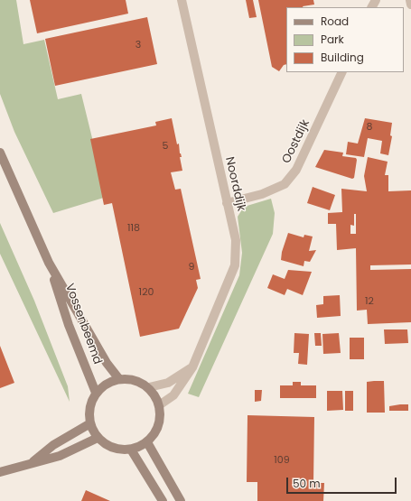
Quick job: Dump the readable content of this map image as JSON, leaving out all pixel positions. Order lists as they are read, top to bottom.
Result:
{
  "streets": {
    "main road": ["Vossenbeemd"],
    "street": ["Oostdijk", "Noorddijk"]
  },
  "crossings": [
    ["Oostdijk", "Noorddijk"],
    ["Noorddijk", "Vossenbeemd"]
  ],
  "house_numbers": [
    "3",
    "8",
    "5",
    "118",
    "9",
    "120",
    "12",
    "109"
  ],
  "legend": ["Road", "Park", "Building"],
  "scale_bar": "50 m"
}
